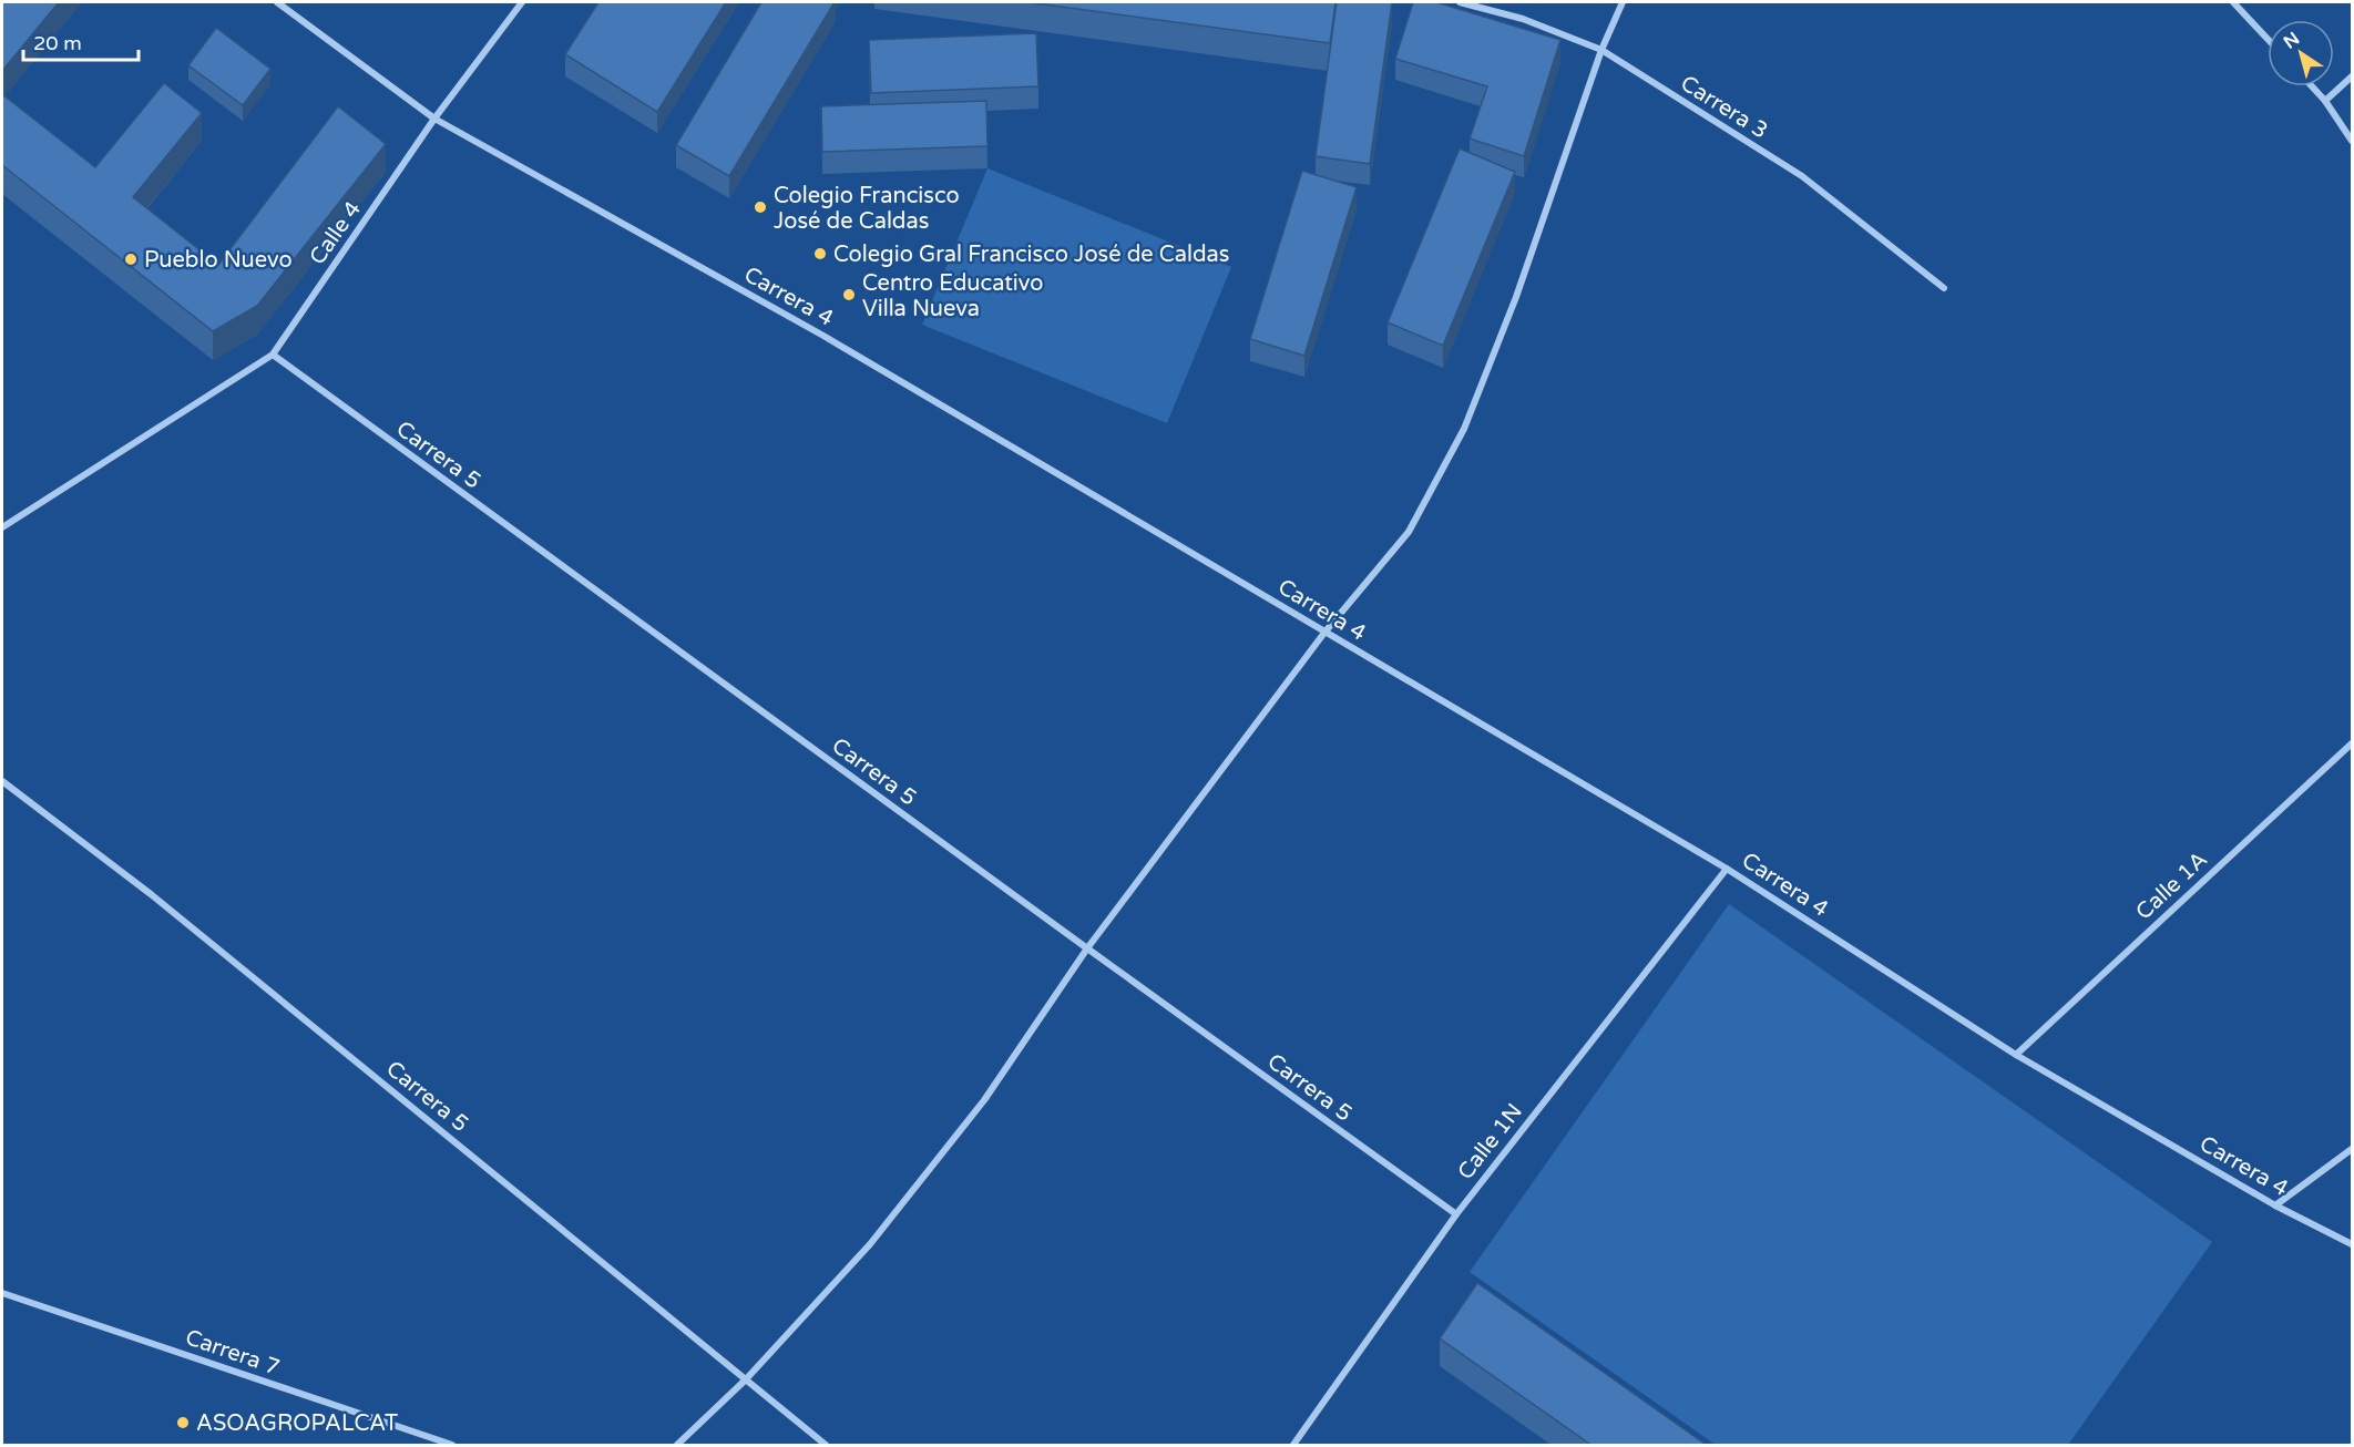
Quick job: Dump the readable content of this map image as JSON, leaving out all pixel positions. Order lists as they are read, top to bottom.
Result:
{
  "streets": {
    "street": [
      "Carrera 3",
      "Calle 4",
      "Carrera 4",
      "Carrera 5",
      "Calle 1A",
      "Calle 1N",
      "Carrera 7"
    ]
  },
  "crossings": [
    ["Calle 4", "Carrera 4"],
    ["Calle 4", "Carrera 5"],
    ["Carrera 4", "Calle 1A"],
    ["Carrera 4", "Calle 1N"],
    ["Carrera 5", "Calle 1N"]
  ],
  "places": [
    "Colegio Francisco José de Caldas",
    "Colegio Gral Francisco José de Caldas",
    "Pueblo Nuevo",
    "Centro Educativo Villa Nueva",
    "ASOAGROPALCAT"
  ],
  "scale_bar": "20 m",
  "north": "top left"
}
